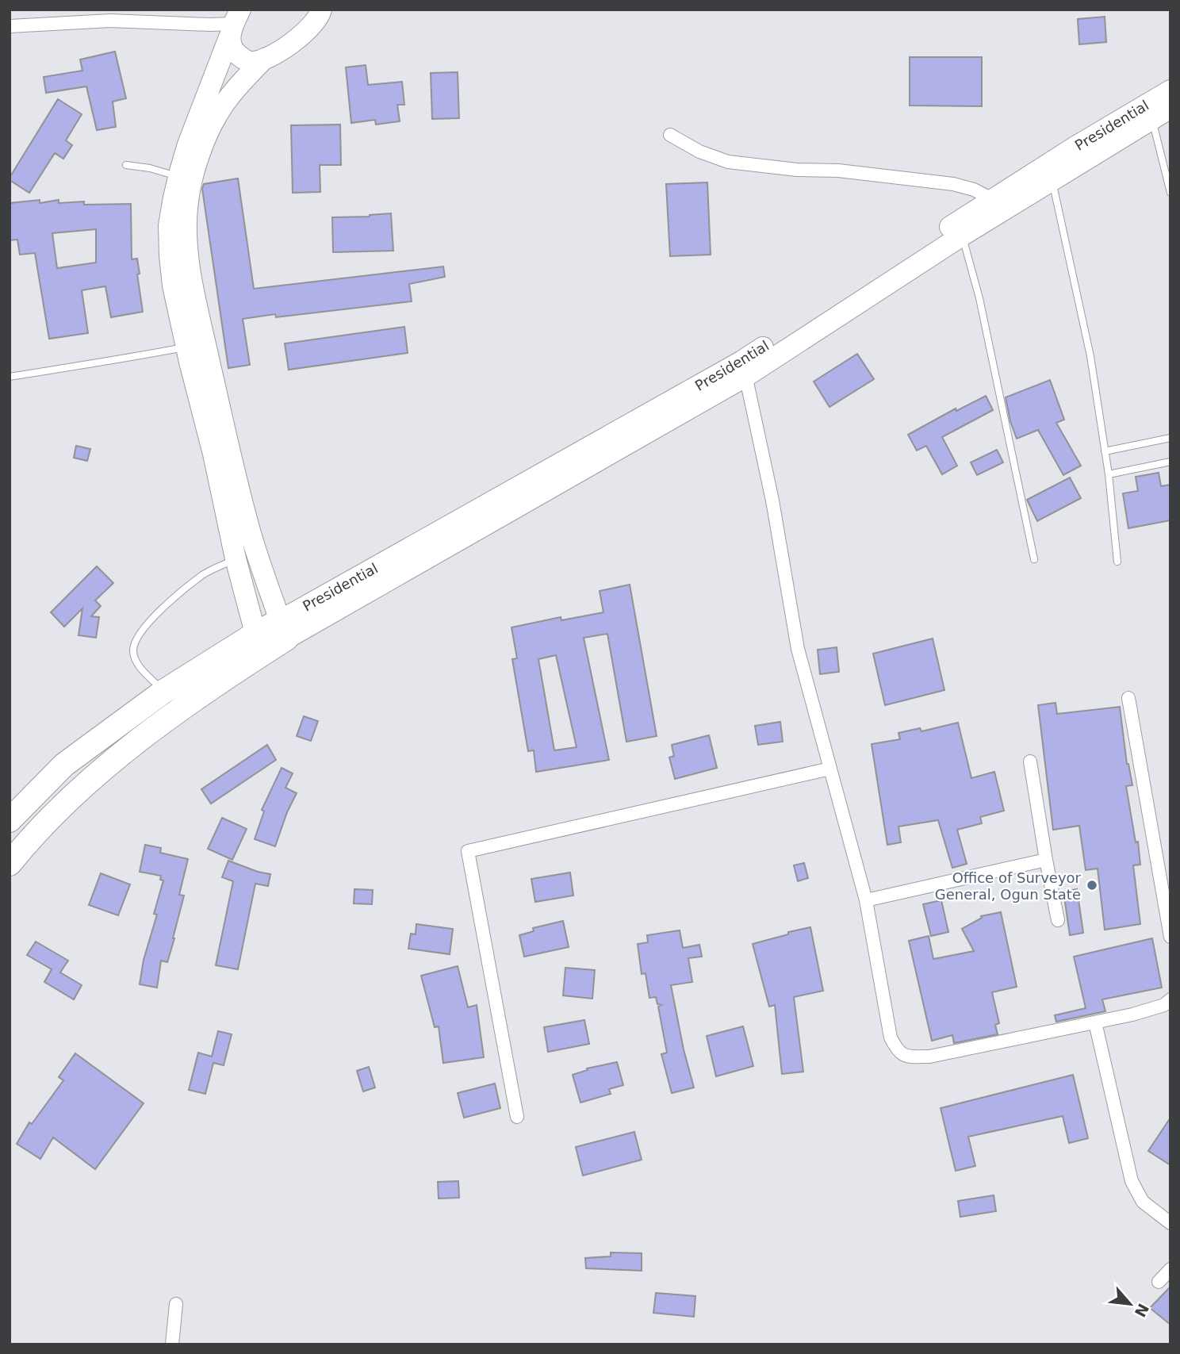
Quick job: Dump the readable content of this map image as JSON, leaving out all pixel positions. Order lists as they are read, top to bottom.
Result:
{
  "streets": {
    "main road": ["Presidential"]
  },
  "places": ["Office of Surveyor General, Ogun State"],
  "north": "bottom right"
}
